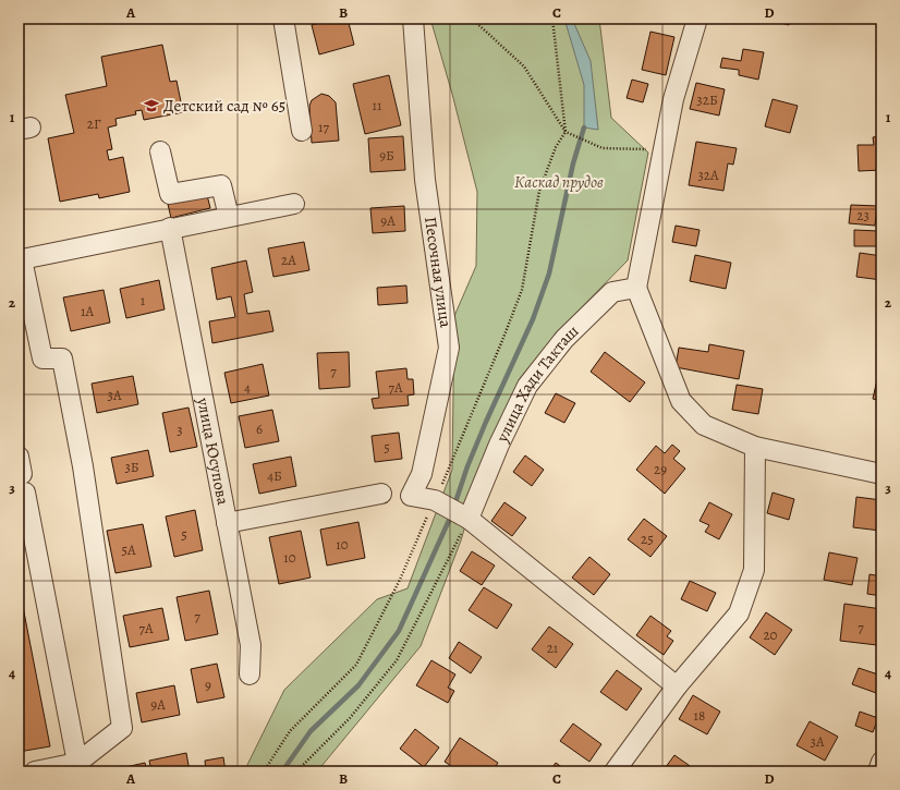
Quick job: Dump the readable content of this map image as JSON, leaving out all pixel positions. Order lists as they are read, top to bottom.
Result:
{
  "streets": {
    "street": ["Песочная улица", "улица Хади Такташ", "улица Юсупова"]
  },
  "parks": ["Каскад прудов"],
  "places": {
    "school or university": ["Детский сад № 65"]
  },
  "house_numbers": [
    "32Б",
    "11",
    "2Г",
    "17",
    "9Б",
    "32А",
    "23",
    "9А",
    "2А",
    "1",
    "1А",
    "7",
    "4",
    "7А",
    "3А",
    "6",
    "3",
    "5",
    "3Б",
    "29",
    "4Б",
    "5",
    "25",
    "10",
    "5А",
    "10",
    "7",
    "7",
    "7А",
    "20",
    "21",
    "9",
    "9А",
    "18",
    "3А"
  ],
  "grid": {
    "columns": [
      "A",
      "B",
      "C",
      "D"
    ],
    "rows": [
      "1",
      "2",
      "3",
      "4"
    ]
  }
}
